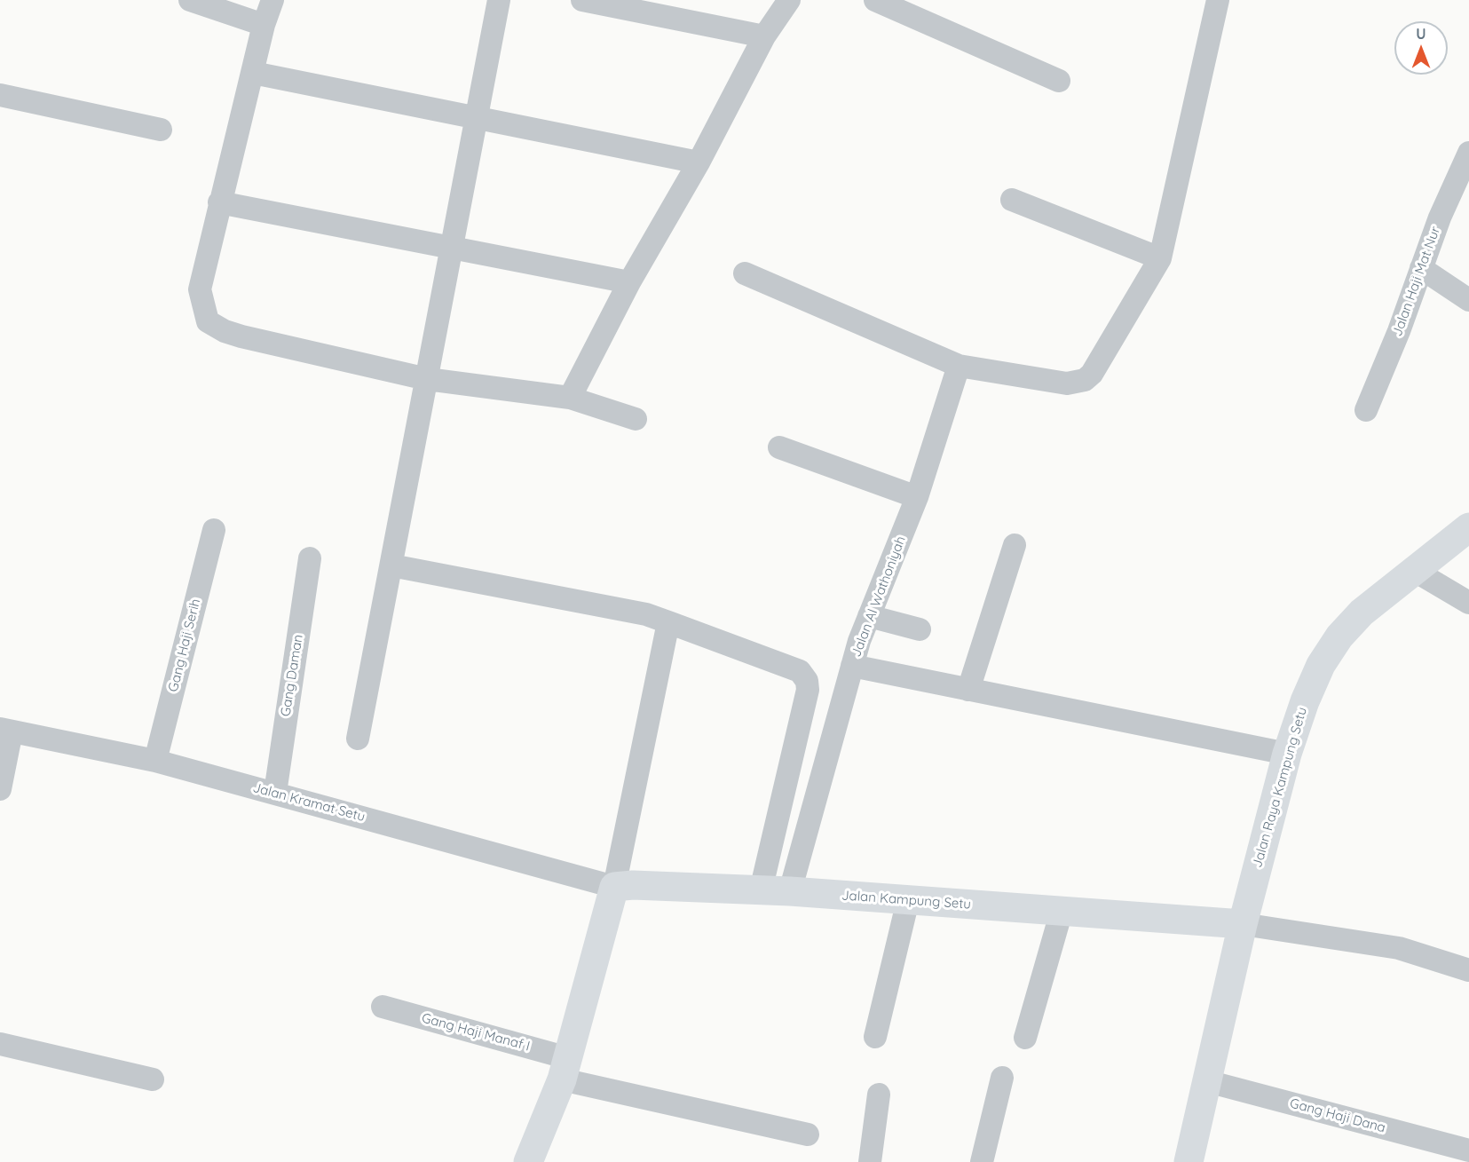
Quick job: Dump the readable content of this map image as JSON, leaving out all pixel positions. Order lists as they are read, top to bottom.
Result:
{
  "streets": {
    "street": [
      "Jalan Haji Mat Nur",
      "Jalan Al Wathoniyah",
      "Gang Haji Serih",
      "Gang Daman",
      "Jalan Raya Kampung Setu",
      "Jalan Kramat Setu",
      "Jalan Kampung Setu",
      "Gang Haji Manaf I",
      "Gang Haji Dana"
    ]
  },
  "crossings": [
    ["Jalan Al Wathoniyah", "Jalan Kampung Setu"],
    ["Gang Haji Serih", "Jalan Kramat Setu"],
    ["Gang Daman", "Jalan Kramat Setu"],
    ["Jalan Raya Kampung Setu", "Jalan Kampung Setu"],
    ["Jalan Kramat Setu", "Jalan Kampung Setu"]
  ],
  "north": "top"
}
